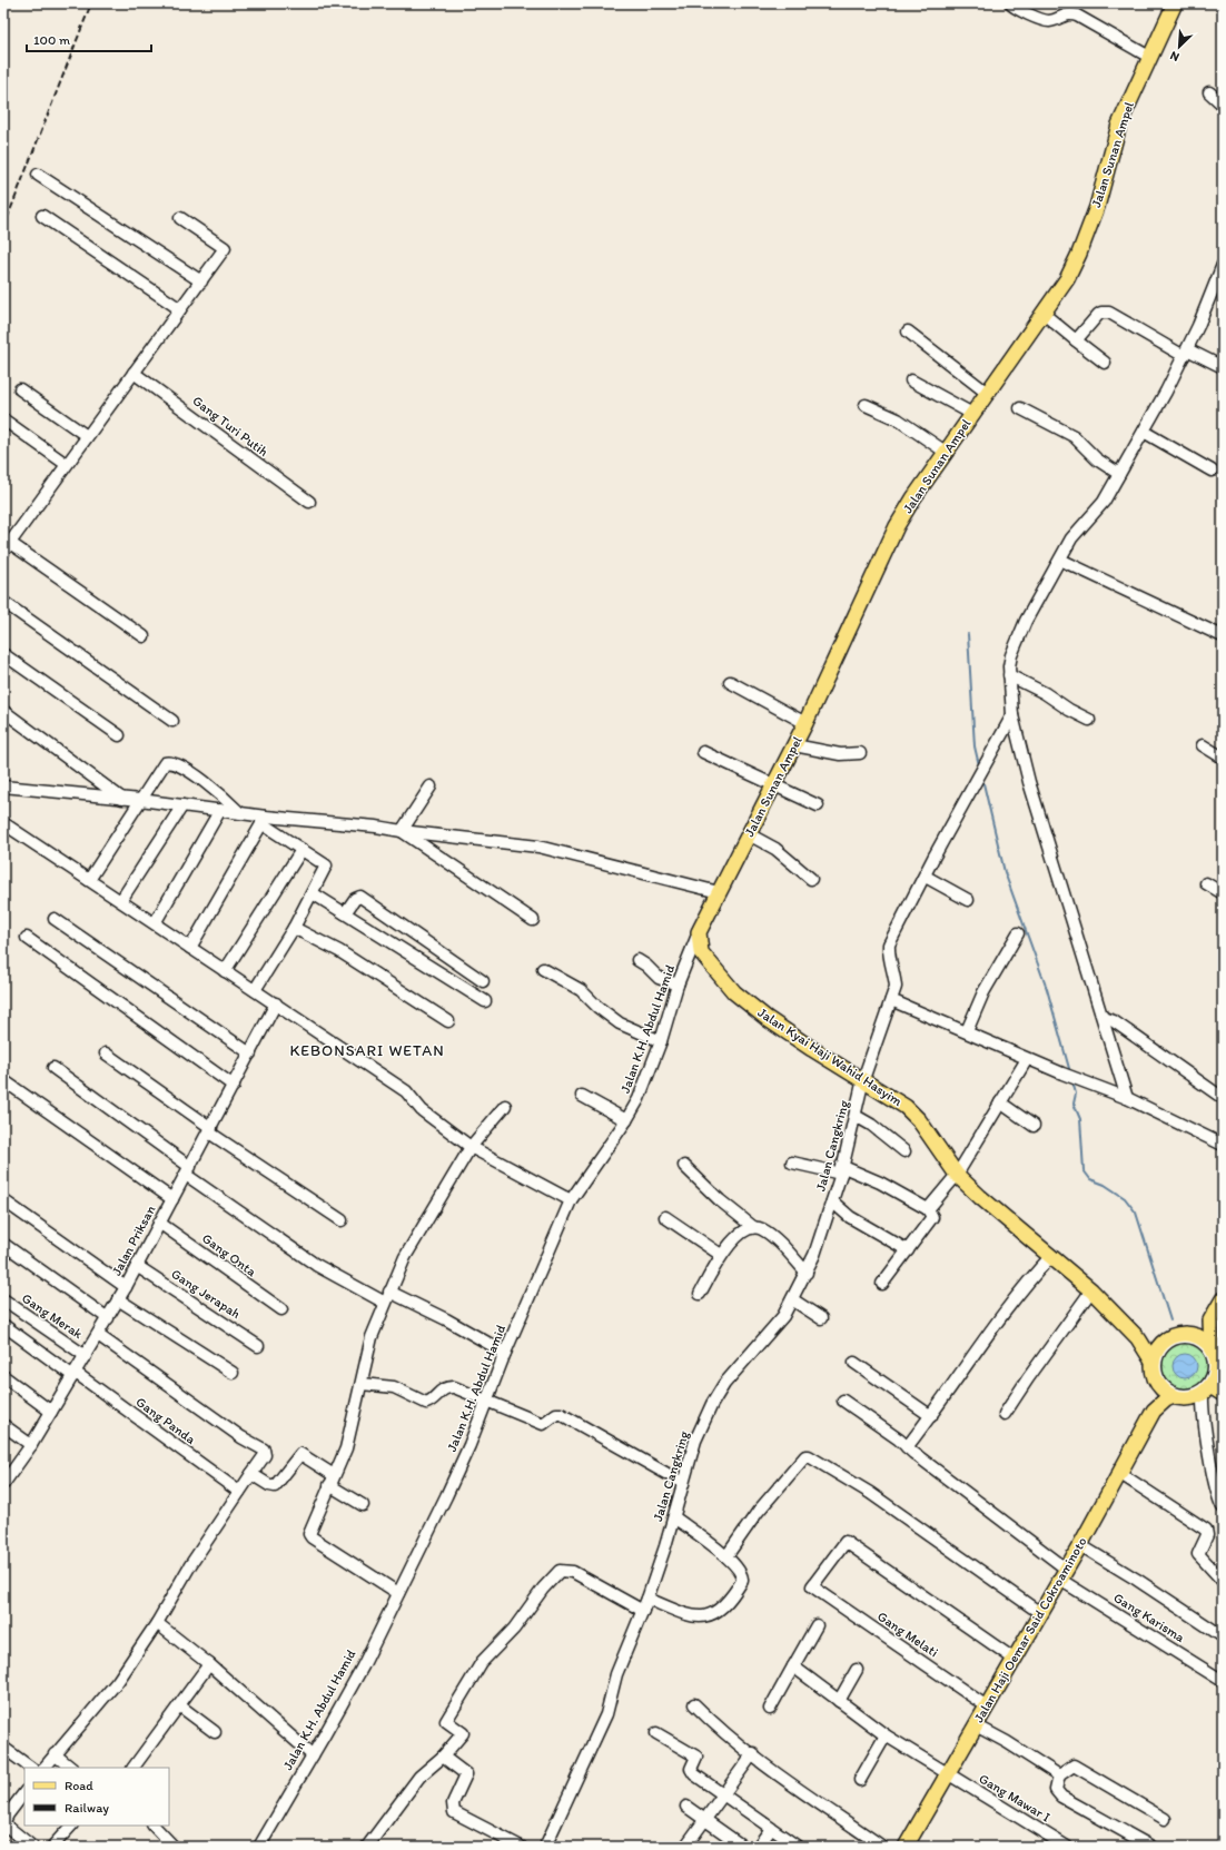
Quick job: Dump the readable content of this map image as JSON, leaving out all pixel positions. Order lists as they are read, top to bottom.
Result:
{
  "streets": {
    "main road": ["Jalan Sunan Ampel", "Jalan Kyai Haji Wahid Hasyim", "Jalan Haji Oemar Said Cokroaminoto"],
    "street": [
      "Gang Turi Putih",
      "Jalan K.H. Abdul Hamid",
      "Jalan Cangkring",
      "Jalan Priksan",
      "Gang Onta",
      "Gang Jerapah",
      "Gang Merak",
      "Gang Panda",
      "Gang Karisma",
      "Gang Melati",
      "Gang Mawar I"
    ]
  },
  "crossings": [
    ["Jalan Sunan Ampel", "Jalan K.H. Abdul Hamid"],
    ["Jalan Sunan Ampel", "Jalan Kyai Haji Wahid Hasyim"],
    ["Jalan K.H. Abdul Hamid", "Jalan Kyai Haji Wahid Hasyim"],
    ["Jalan Kyai Haji Wahid Hasyim", "Jalan Cangkring"],
    ["Jalan Kyai Haji Wahid Hasyim", "Jalan Haji Oemar Said Cokroaminoto"],
    ["Jalan Priksan", "Gang Onta"],
    ["Jalan Priksan", "Gang Jerapah"],
    ["Jalan Priksan", "Gang Merak"],
    ["Jalan Priksan", "Gang Panda"],
    ["Gang Karisma", "Jalan Haji Oemar Said Cokroaminoto"],
    ["Jalan Haji Oemar Said Cokroaminoto", "Gang Melati"],
    ["Jalan Haji Oemar Said Cokroaminoto", "Gang Mawar I"]
  ],
  "districts": ["KEBONSARI WETAN"],
  "legend": ["Road", "Railway"],
  "scale_bar": "100 m",
  "north": "bottom left"
}
